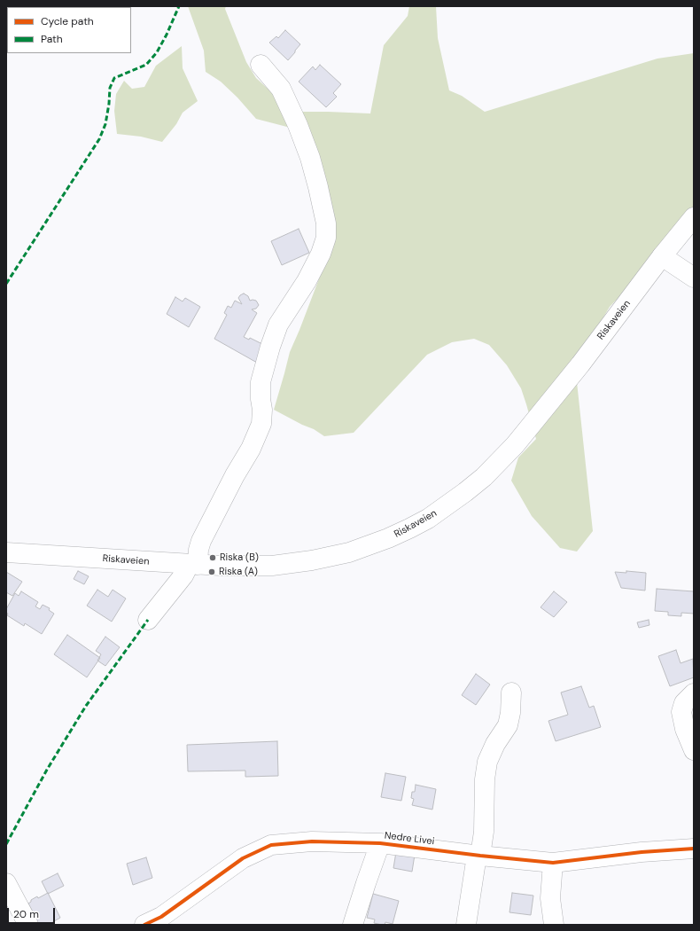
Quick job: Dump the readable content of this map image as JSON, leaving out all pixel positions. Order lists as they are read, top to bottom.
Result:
{
  "streets": {
    "main road": ["Riskaveien", "Nedre Livei"]
  },
  "places": ["Riska (B)", "Riska (A)"],
  "legend": ["Cycle path", "Path"],
  "scale_bar": "20 m"
}
